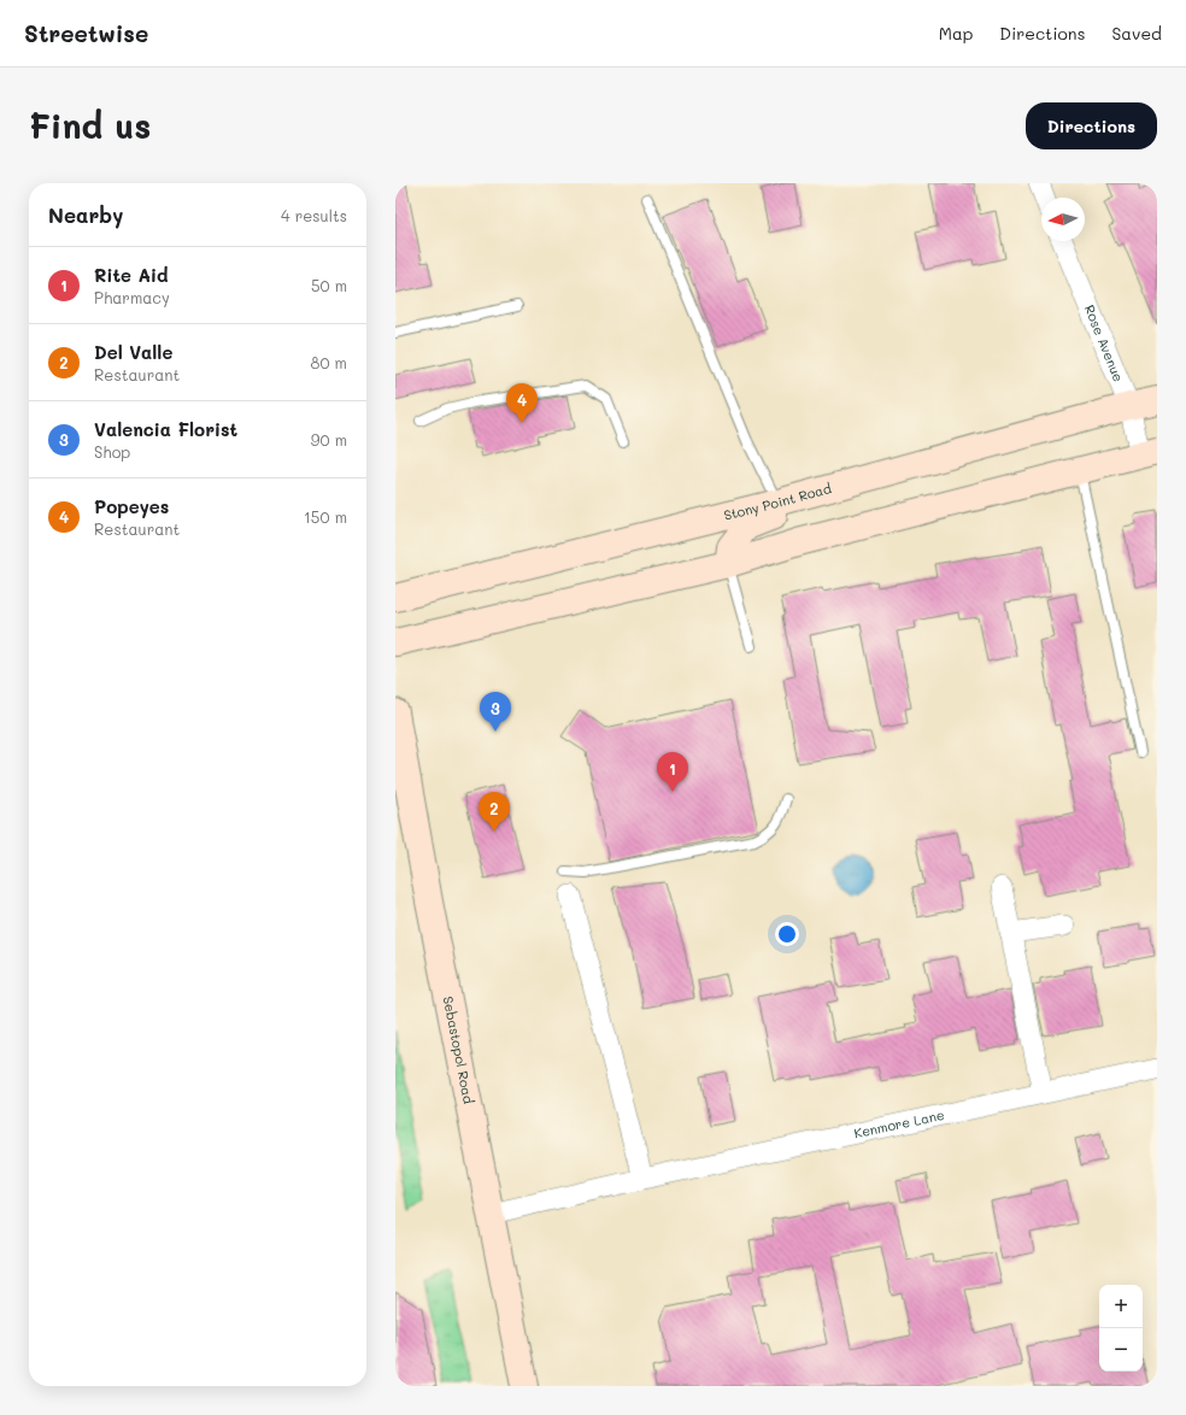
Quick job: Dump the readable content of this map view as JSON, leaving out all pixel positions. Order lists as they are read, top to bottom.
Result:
{
  "streets": {
    "main road": ["Stony Point Road", "Sebastopol Road"],
    "street": ["Rose Avenue", "Kenmore Lane"]
  },
  "crossings": [
    ["Rose Avenue", "Stony Point Road"],
    ["Sebastopol Road", "Kenmore Lane"]
  ],
  "north": "left",
  "page": {
    "header": "Streetwise",
    "nav": ["Map", "Directions", "Saved"],
    "buttons": "Directions",
    "title": "Find us",
    "heading": ["Nearby", "4 results"],
    "list": [
      {
        "mark": "1",
        "name": "Rite Aid",
        "note": "Pharmacy",
        "value": "50 m"
      },
      {
        "mark": "2",
        "name": "Del Valle",
        "note": "Restaurant",
        "value": "80 m"
      },
      {
        "mark": "3",
        "name": "Valencia Florist",
        "note": "Shop",
        "value": "90 m"
      },
      {
        "mark": "4",
        "name": "Popeyes",
        "note": "Restaurant",
        "value": "150 m"
      }
    ],
    "pins": [
      "4",
      "3",
      "1",
      "2"
    ],
    "map_buttons": ["+", "−"]
  }
}
